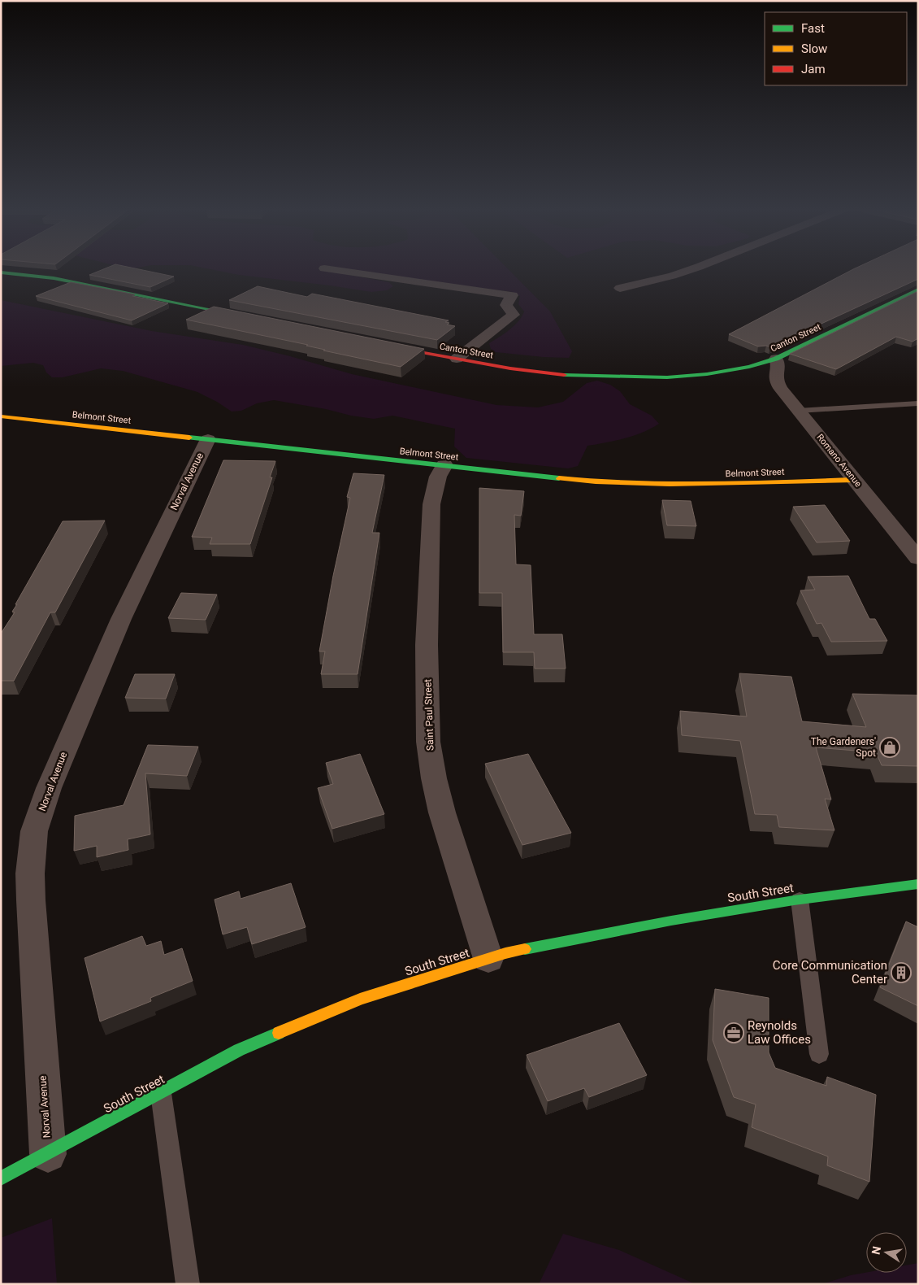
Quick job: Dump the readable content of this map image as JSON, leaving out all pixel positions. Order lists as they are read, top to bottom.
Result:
{
  "streets": {
    "street": [
      "Canton Street",
      "Belmont Street",
      "Romano Avenue",
      "Norval Avenue",
      "Saint Paul Street",
      "South Street"
    ]
  },
  "crossings": [
    ["Canton Street", "Romano Avenue"],
    ["Belmont Street", "Romano Avenue"],
    ["Belmont Street", "Norval Avenue"],
    ["Belmont Street", "Saint Paul Street"],
    ["Norval Avenue", "South Street"],
    ["Saint Paul Street", "South Street"]
  ],
  "places": {
    "shop": ["The Gardeners' Spot"],
    "building": ["Core Communication Center"],
    "office": ["Reynolds Law Offices"]
  },
  "legend": ["Fast", "Slow", "Jam"],
  "north": "left"
}
